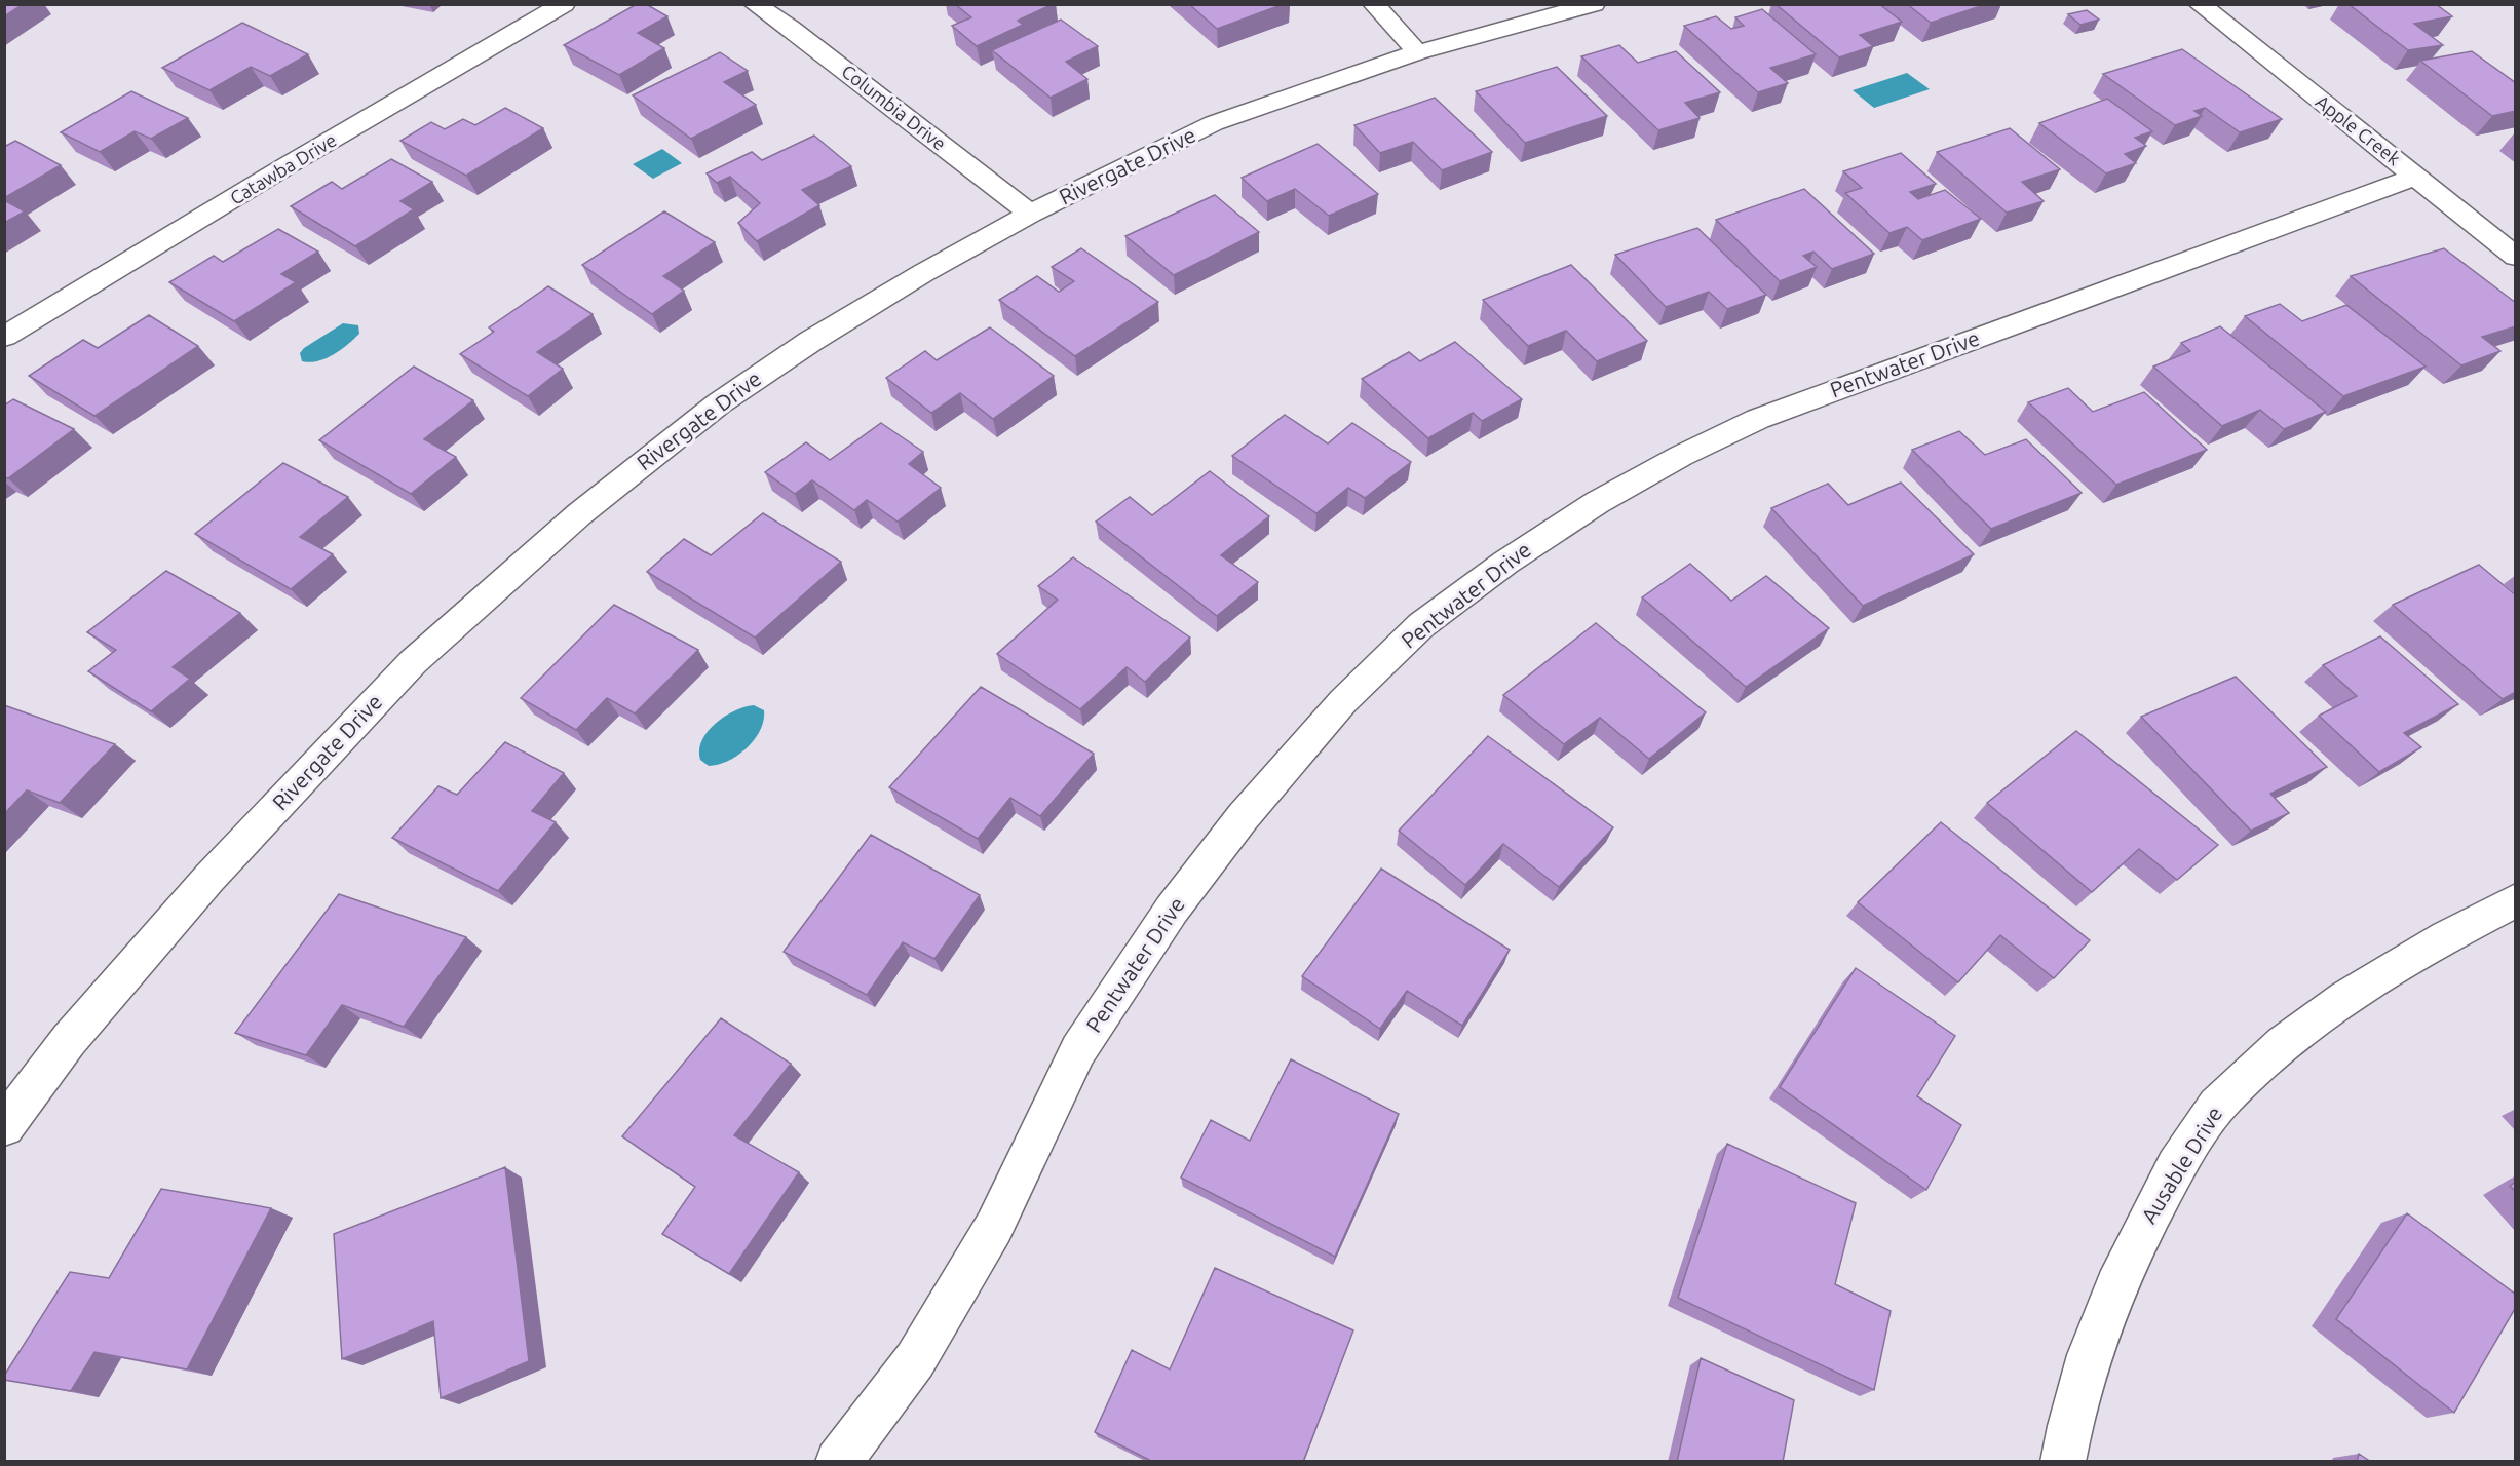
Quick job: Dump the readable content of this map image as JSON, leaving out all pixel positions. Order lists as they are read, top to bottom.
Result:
{
  "streets": {
    "street": [
      "Columbia Drive",
      "Apple Creek",
      "Rivergate Drive",
      "Catawba Drive",
      "Pentwater Drive",
      "Ausable Drive"
    ]
  },
  "crossings": [
    ["Columbia Drive", "Rivergate Drive"],
    ["Apple Creek", "Pentwater Drive"]
  ]
}
